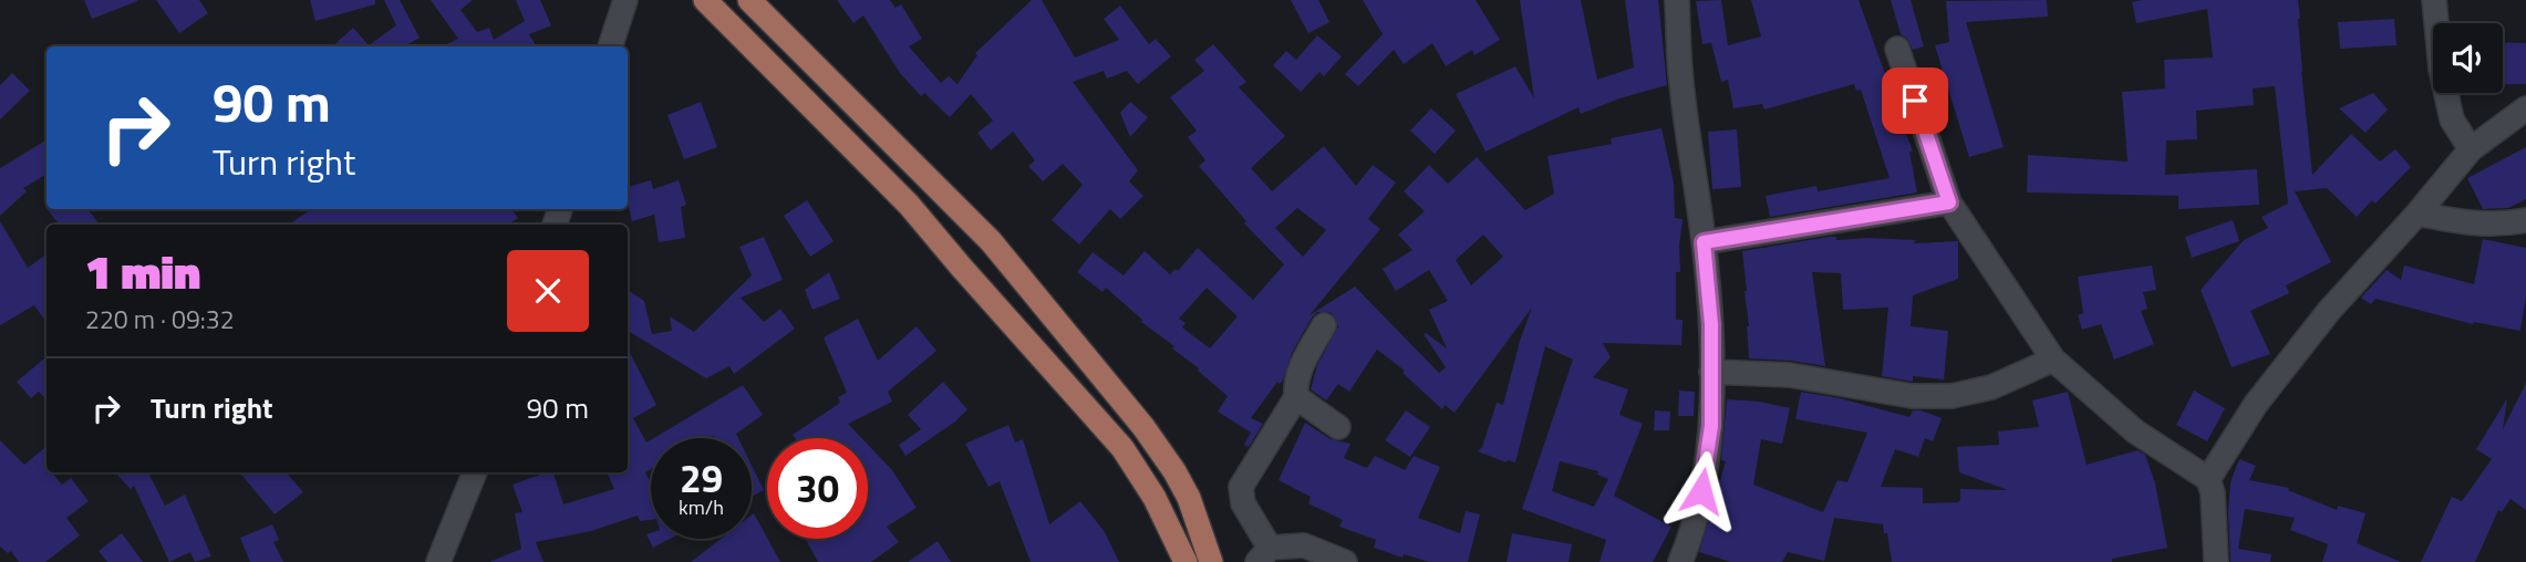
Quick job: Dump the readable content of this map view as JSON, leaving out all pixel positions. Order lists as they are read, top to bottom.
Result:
{
  "page": {
    "turn": ["90 m", "Turn right"],
    "heading": ["1 min", "220 m · 09:32"],
    "list": [
      {
        "name": "Turn right",
        "value": "90 m"
      }
    ],
    "speed": "29 km/h",
    "limit": "30"
  }
}
